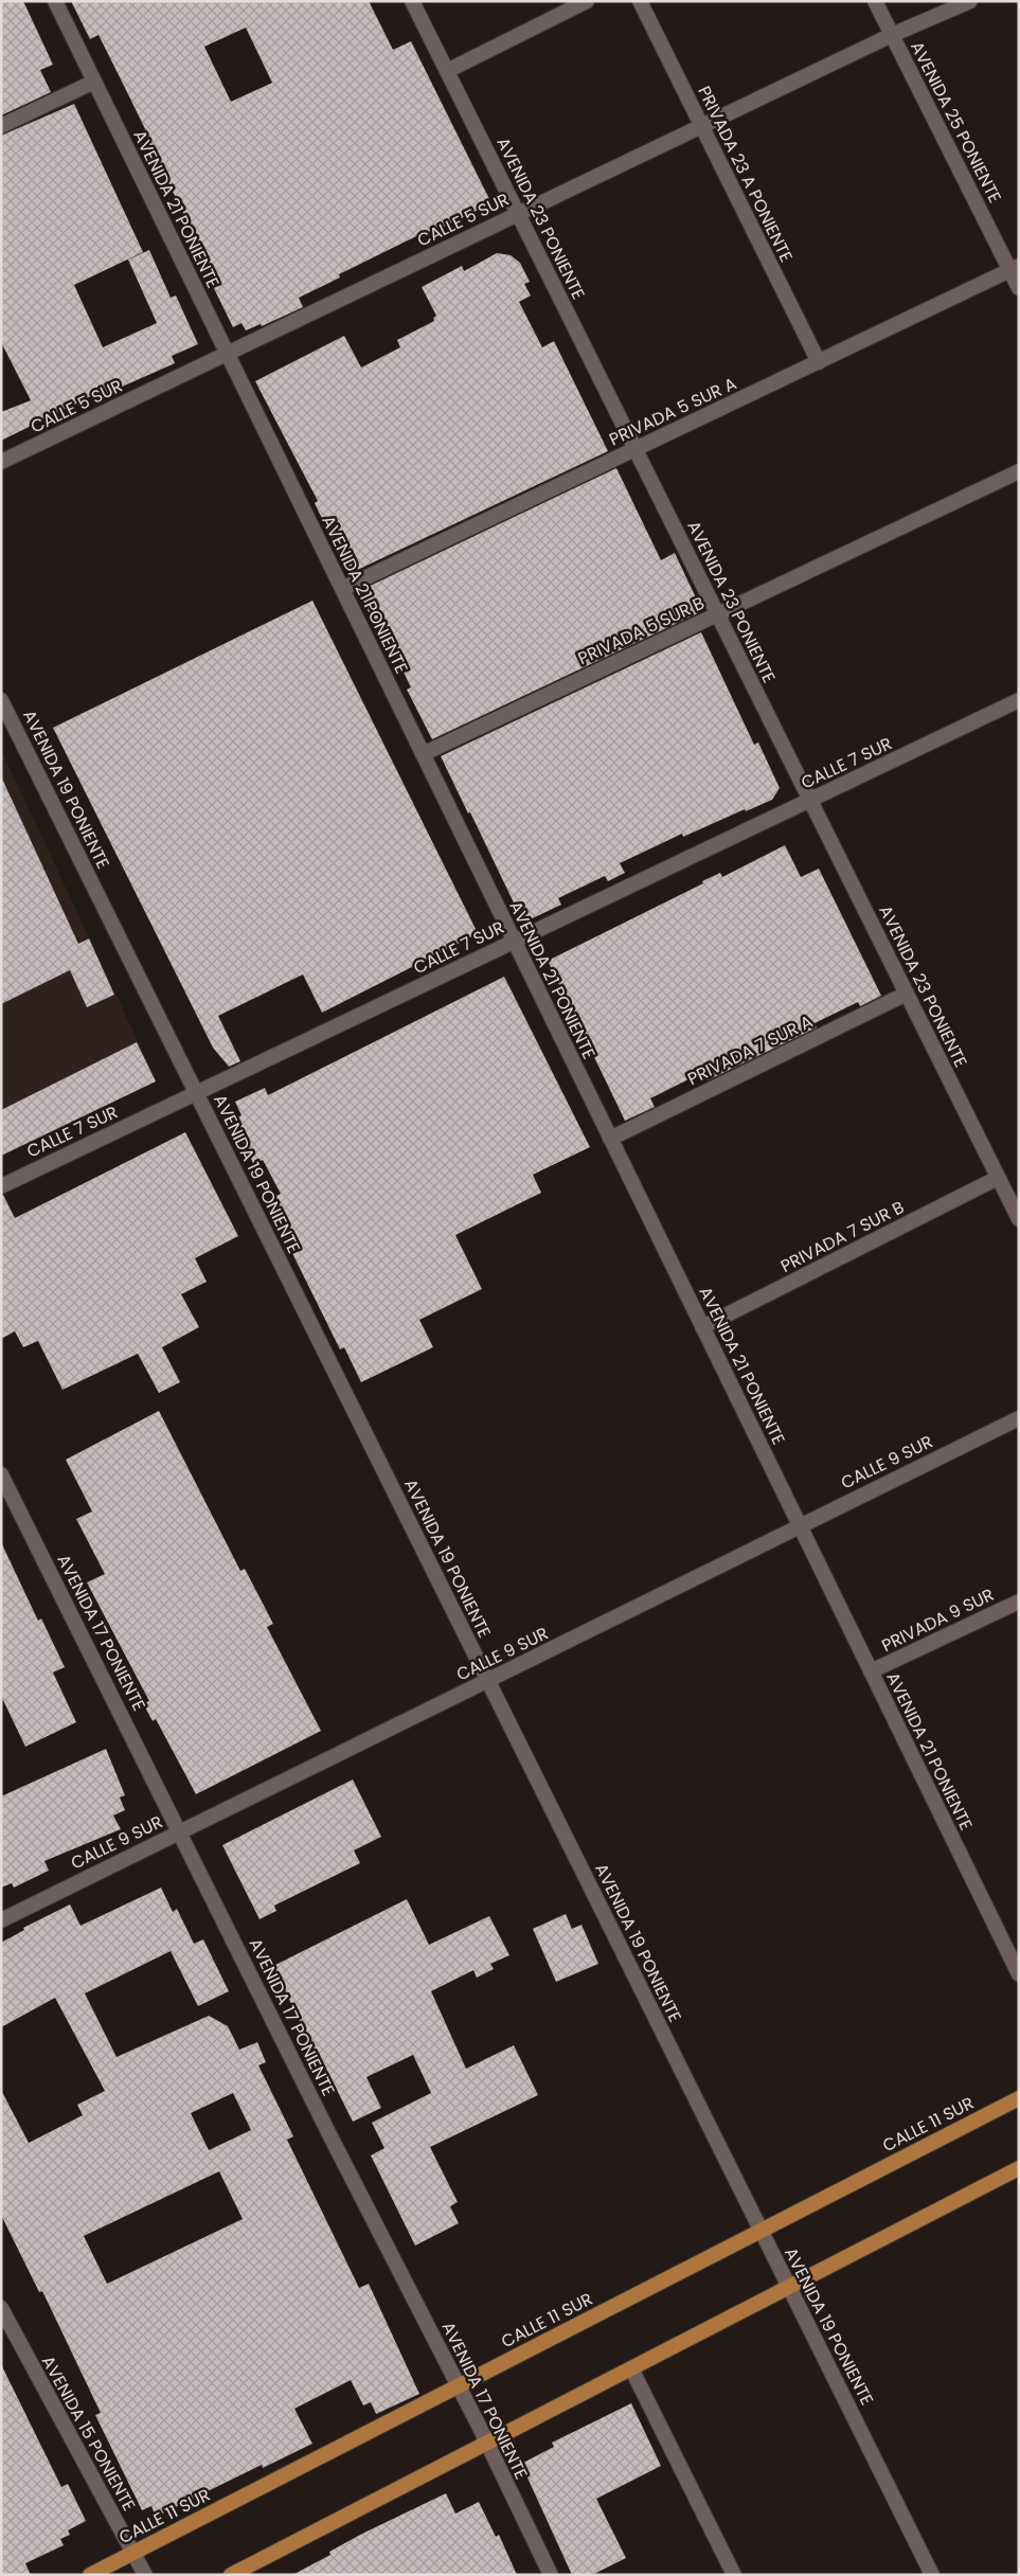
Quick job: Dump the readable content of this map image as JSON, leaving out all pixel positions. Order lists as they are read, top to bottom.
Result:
{
  "streets": {
    "main road": ["CALLE 11 SUR"],
    "street": [
      "AVENIDA 25 PONIENTE",
      "PRIVADA 23 A PONIENTE",
      "AVENIDA 21 PONIENTE",
      "AVENIDA 23 PONIENTE",
      "CALLE 5 SUR",
      "PRIVADA 5 SUR A",
      "PRIVADA 5 SUR B",
      "CALLE 7 SUR",
      "AVENIDA 19 PONIENTE",
      "PRIVADA 7 SUR A",
      "PRIVADA 7 SUR B",
      "CALLE 9 SUR",
      "PRIVADA 9 SUR",
      "AVENIDA 17 PONIENTE",
      "AVENIDA 15 PONIENTE"
    ]
  },
  "crossings": [
    ["AVENIDA 25 PONIENTE", "CALLE 5 SUR"],
    ["AVENIDA 25 PONIENTE", "PRIVADA 5 SUR A"],
    ["PRIVADA 23 A PONIENTE", "CALLE 5 SUR"],
    ["PRIVADA 23 A PONIENTE", "PRIVADA 5 SUR A"],
    ["AVENIDA 21 PONIENTE", "CALLE 5 SUR"],
    ["AVENIDA 21 PONIENTE", "PRIVADA 5 SUR A"],
    ["AVENIDA 21 PONIENTE", "PRIVADA 5 SUR B"],
    ["AVENIDA 21 PONIENTE", "CALLE 7 SUR"],
    ["AVENIDA 21 PONIENTE", "PRIVADA 7 SUR A"],
    ["AVENIDA 21 PONIENTE", "PRIVADA 7 SUR B"],
    ["AVENIDA 21 PONIENTE", "CALLE 9 SUR"],
    ["AVENIDA 21 PONIENTE", "PRIVADA 9 SUR"],
    ["AVENIDA 23 PONIENTE", "CALLE 5 SUR"],
    ["AVENIDA 23 PONIENTE", "PRIVADA 5 SUR A"],
    ["AVENIDA 23 PONIENTE", "PRIVADA 5 SUR B"],
    ["AVENIDA 23 PONIENTE", "CALLE 7 SUR"],
    ["AVENIDA 23 PONIENTE", "PRIVADA 7 SUR A"],
    ["AVENIDA 23 PONIENTE", "PRIVADA 7 SUR B"],
    ["CALLE 7 SUR", "AVENIDA 19 PONIENTE"],
    ["AVENIDA 19 PONIENTE", "CALLE 9 SUR"],
    ["AVENIDA 19 PONIENTE", "CALLE 11 SUR"],
    ["CALLE 9 SUR", "AVENIDA 17 PONIENTE"],
    ["AVENIDA 17 PONIENTE", "CALLE 11 SUR"],
    ["CALLE 11 SUR", "AVENIDA 15 PONIENTE"]
  ]
}
